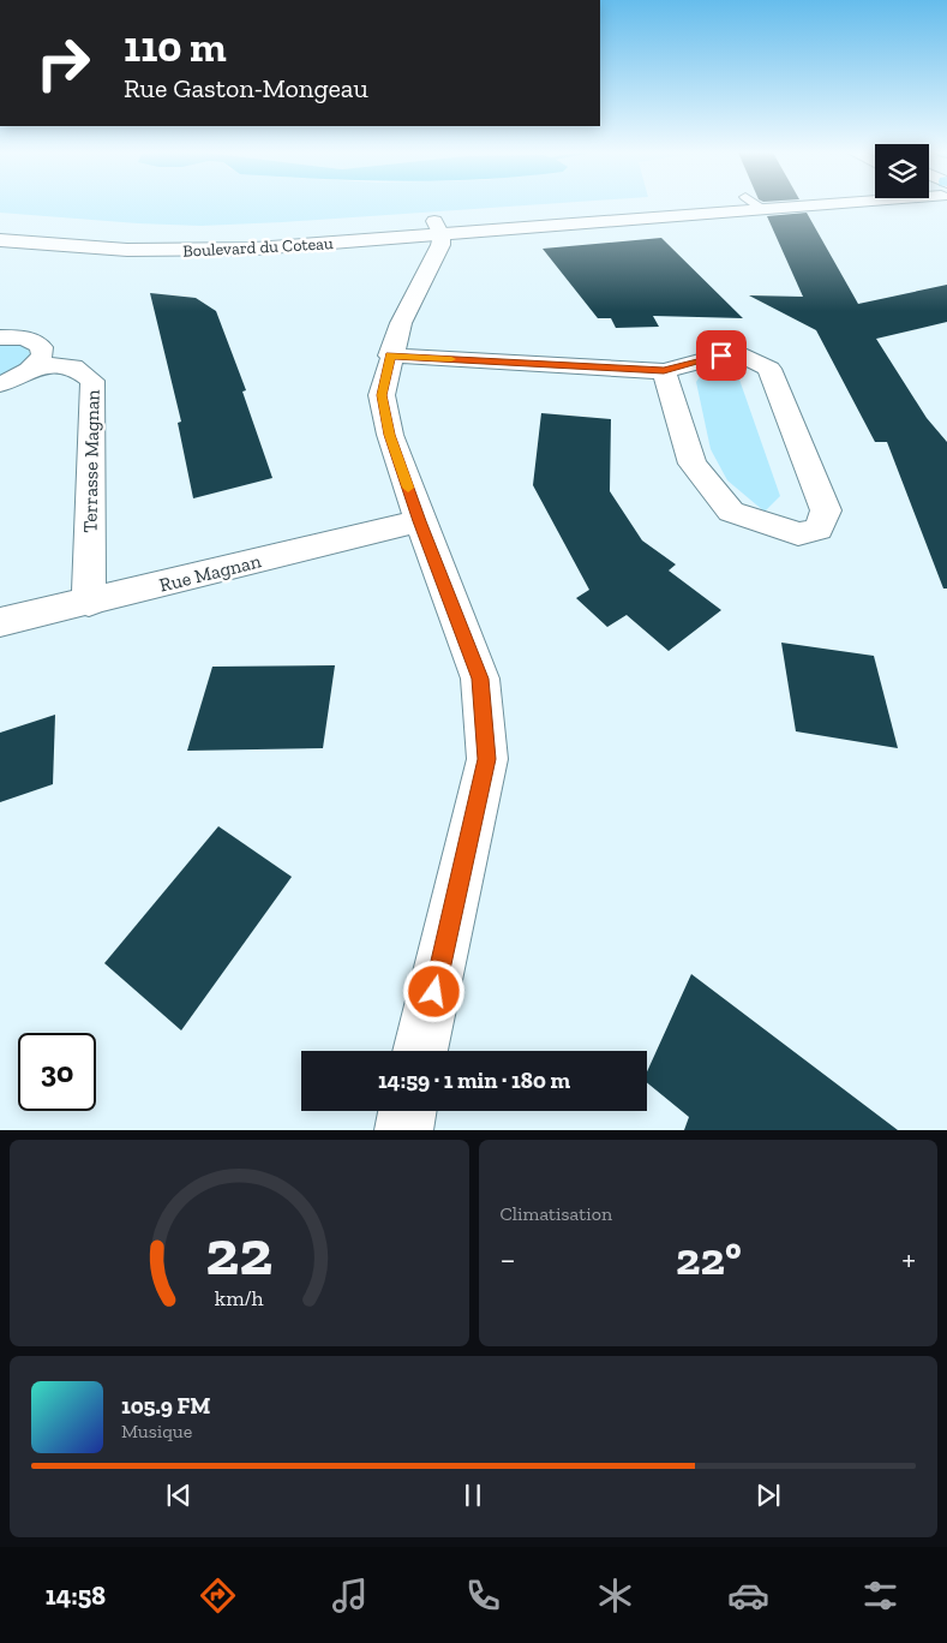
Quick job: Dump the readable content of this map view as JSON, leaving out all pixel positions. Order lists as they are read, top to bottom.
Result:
{
  "streets": {
    "street": ["Boulevard du Coteau", "Terrasse Magnan", "Rue Magnan"]
  },
  "crossings": [
    ["Terrasse Magnan", "Rue Magnan"]
  ],
  "page": {
    "turn": ["110 m", "Rue Gaston-Mongeau"],
    "limit": "30",
    "trip": "14:59 · 1 min · 180 m",
    "tile": "Climatisation",
    "heat": ["−", "22°", "+"],
    "song": ["105.9 FM", "Musique"],
    "tabs": "14:58",
    "gauge": ["22", "km/h"]
  }
}
